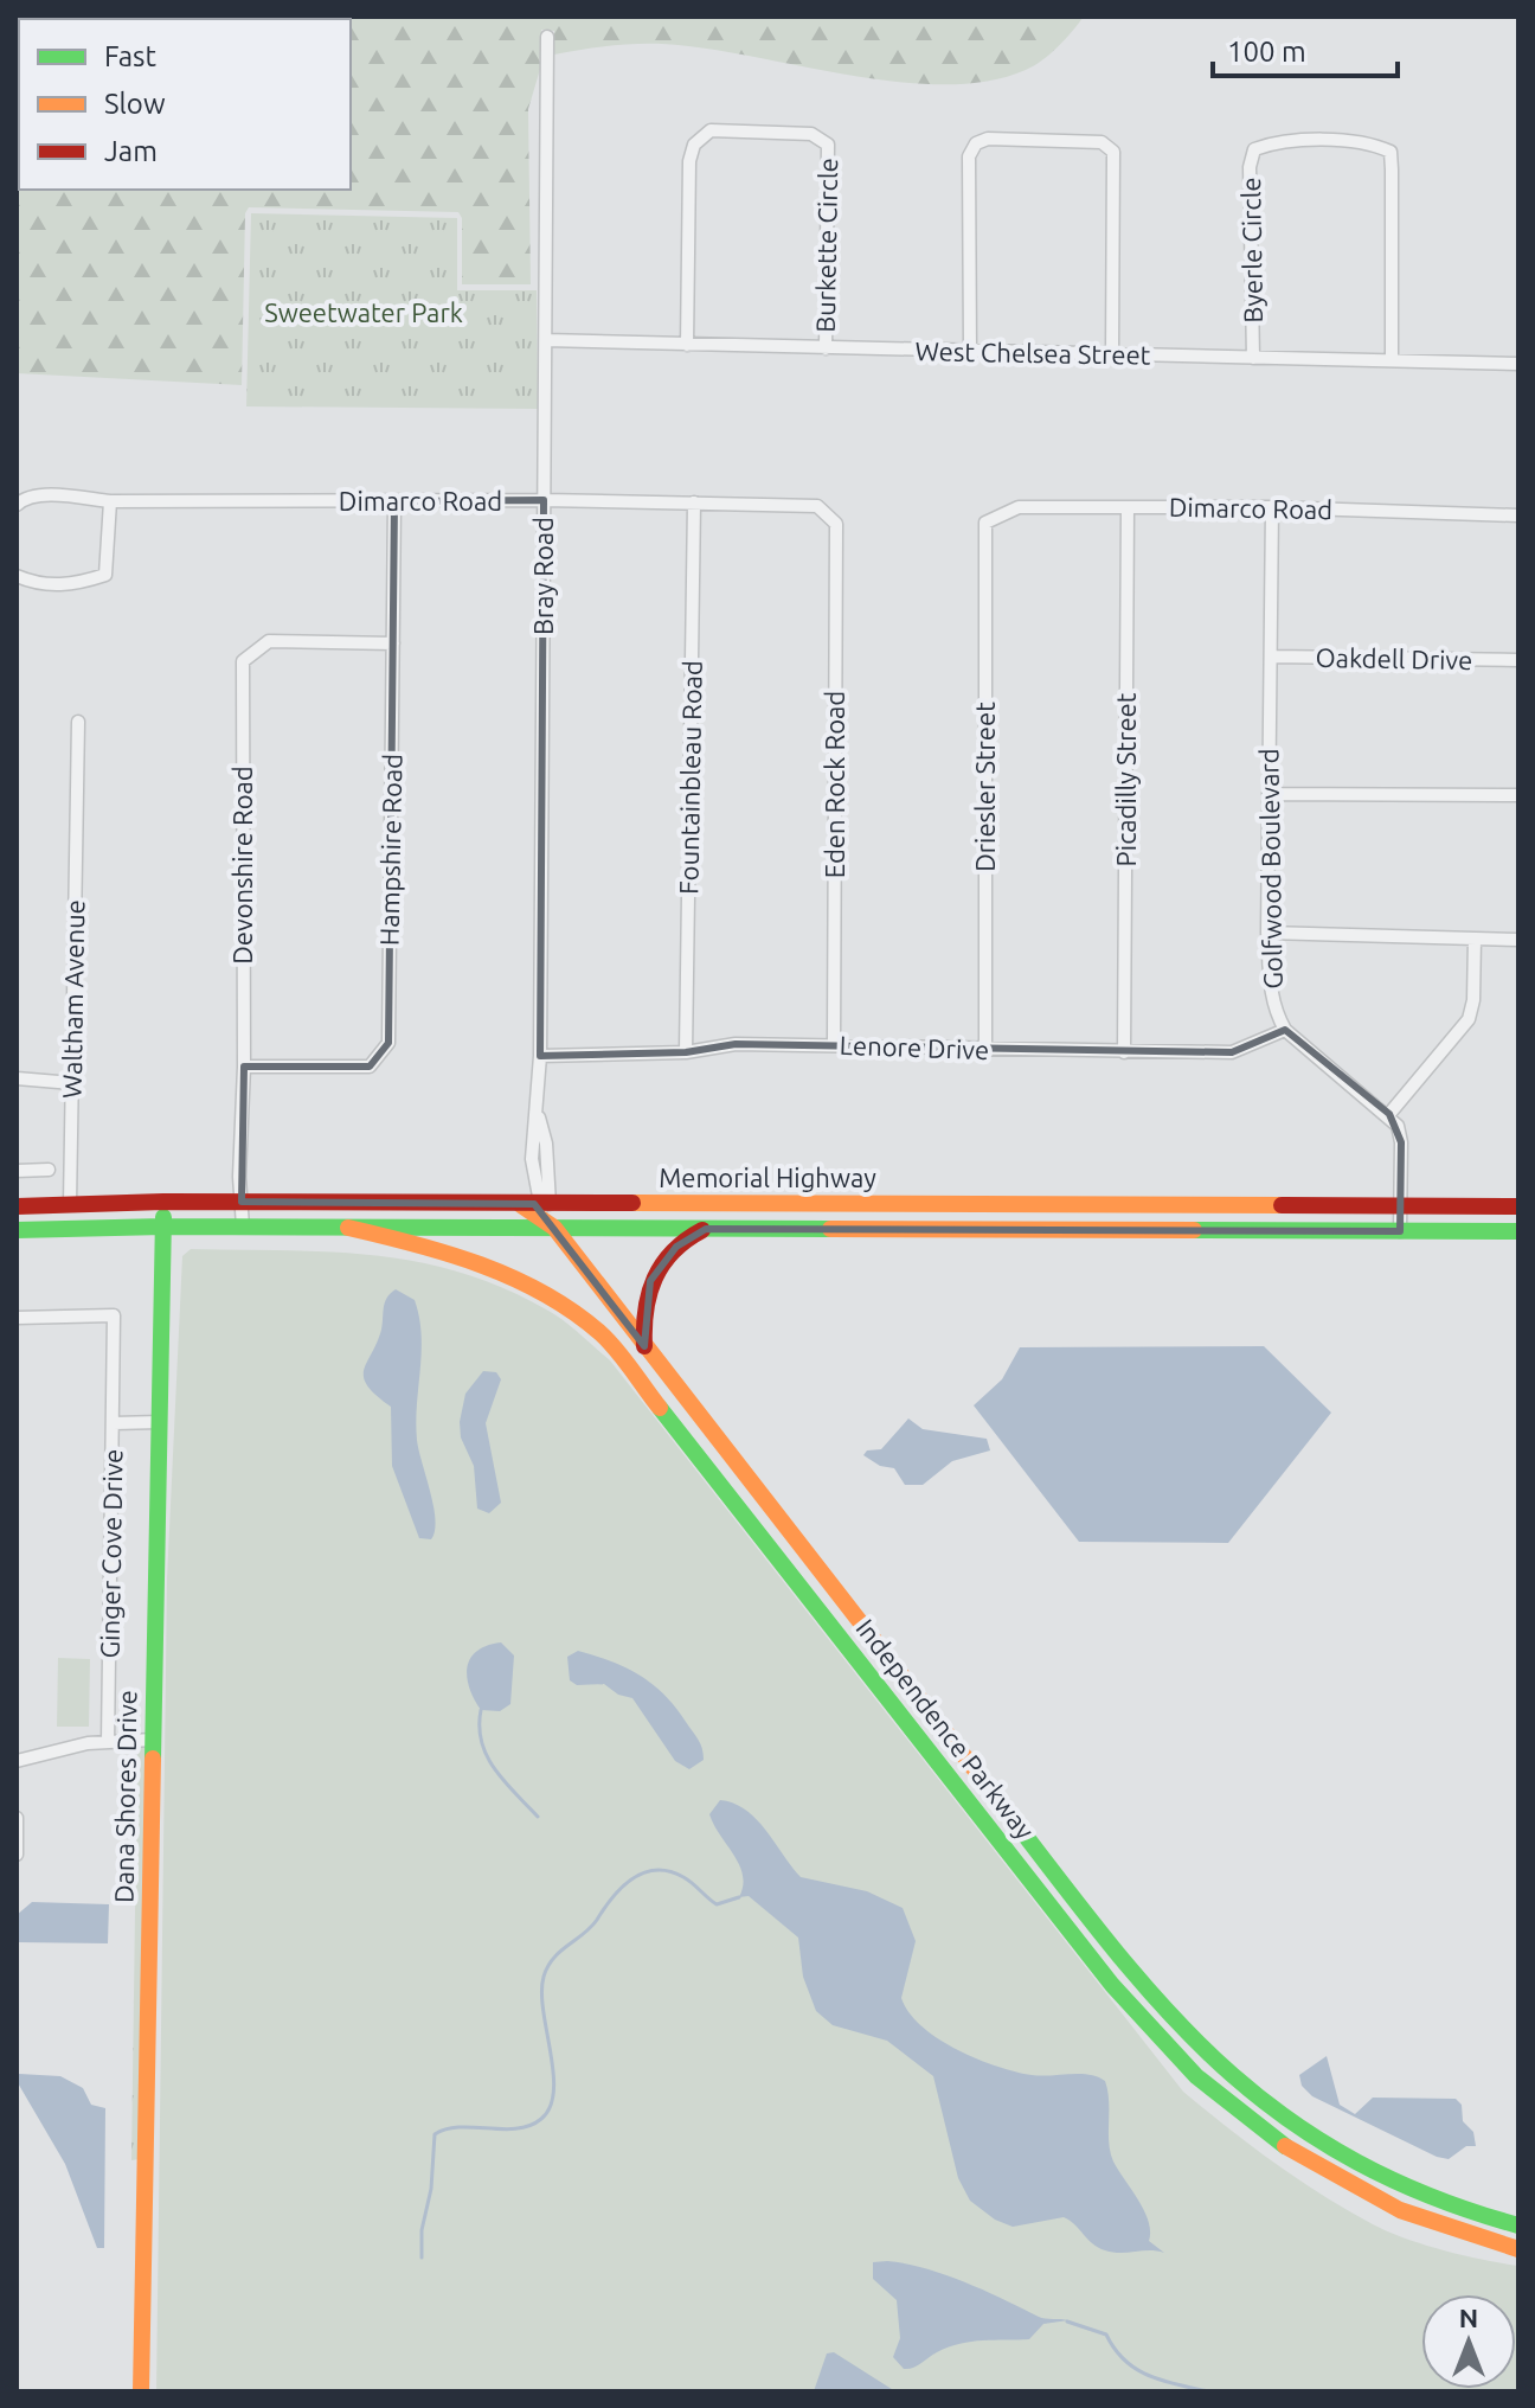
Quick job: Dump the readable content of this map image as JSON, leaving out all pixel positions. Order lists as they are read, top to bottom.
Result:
{
  "streets": {
    "main road": ["Memorial Highway", "Independence Parkway", "Dana Shores Drive"],
    "street": [
      "Burkette Circle",
      "Byerle Circle",
      "West Chelsea Street",
      "Dimarco Road",
      "Bray Road",
      "Oakdell Drive",
      "Fountainbleau Road",
      "Picadilly Street",
      "Eden Rock Road",
      "Driesler Street",
      "Hampshire Road",
      "Devonshire Road",
      "Golfwood Boulevard",
      "Waltham Avenue",
      "Lenore Drive",
      "Ginger Cove Drive"
    ]
  },
  "crossings": [
    ["Burkette Circle", "West Chelsea Street"],
    ["Byerle Circle", "West Chelsea Street"],
    ["West Chelsea Street", "Bray Road"],
    ["Dimarco Road", "Bray Road"],
    ["Dimarco Road", "Fountainbleau Road"],
    ["Dimarco Road", "Picadilly Street"],
    ["Dimarco Road", "Eden Rock Road"],
    ["Dimarco Road", "Driesler Street"],
    ["Dimarco Road", "Hampshire Road"],
    ["Dimarco Road", "Golfwood Boulevard"],
    ["Bray Road", "Lenore Drive"],
    ["Bray Road", "Memorial Highway"],
    ["Bray Road", "Independence Parkway"],
    ["Oakdell Drive", "Golfwood Boulevard"],
    ["Fountainbleau Road", "Lenore Drive"],
    ["Picadilly Street", "Lenore Drive"],
    ["Eden Rock Road", "Lenore Drive"],
    ["Driesler Street", "Lenore Drive"],
    ["Hampshire Road", "Devonshire Road"],
    ["Devonshire Road", "Memorial Highway"],
    ["Devonshire Road", "Independence Parkway"],
    ["Golfwood Boulevard", "Lenore Drive"],
    ["Memorial Highway", "Independence Parkway"],
    ["Memorial Highway", "Dana Shores Drive"],
    ["Ginger Cove Drive", "Dana Shores Drive"]
  ],
  "parks": ["Sweetwater Park"],
  "legend": ["Fast", "Slow", "Jam"],
  "scale_bar": "100 m",
  "north": "top"
}
